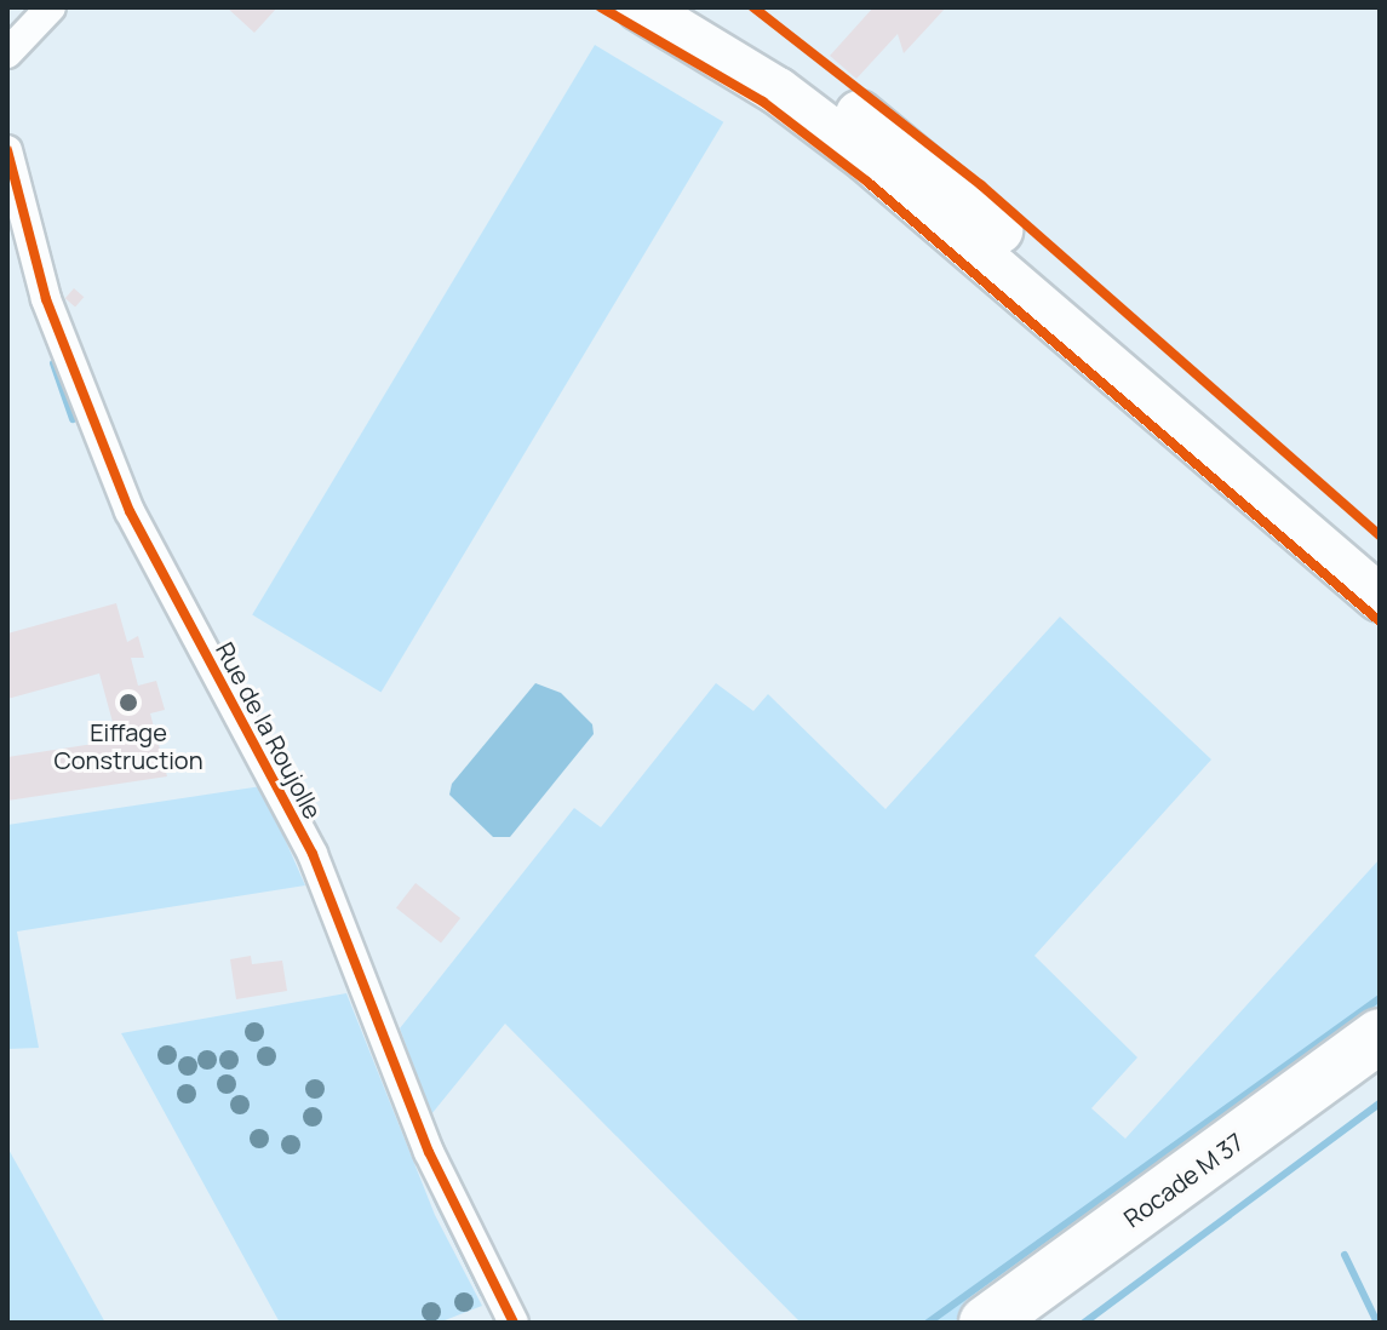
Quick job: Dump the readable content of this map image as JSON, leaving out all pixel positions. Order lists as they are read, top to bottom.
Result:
{
  "streets": {
    "highway": ["Rocade M 37"],
    "street": ["Rue de la Roujolle"]
  },
  "places": ["Eiffage Construction"]
}
